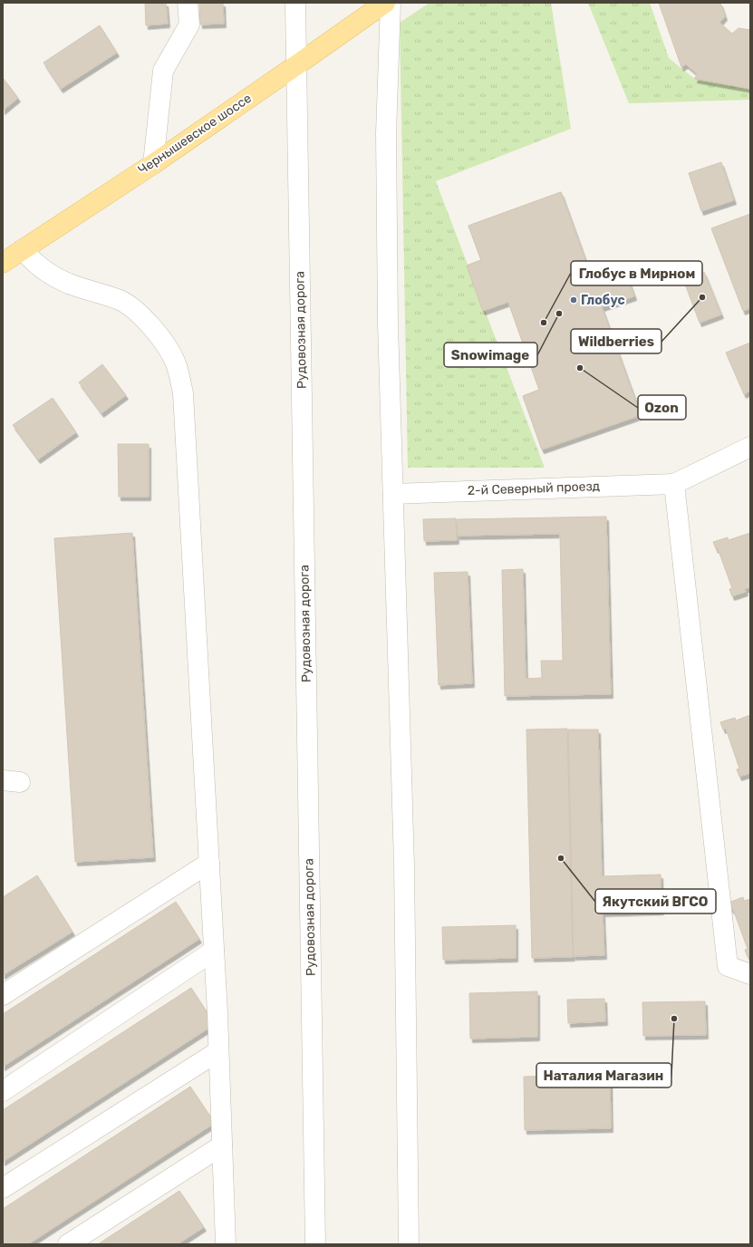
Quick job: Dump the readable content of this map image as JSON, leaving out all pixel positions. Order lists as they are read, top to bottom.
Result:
{
  "streets": {
    "main road": ["Чернышевское шоссе"],
    "street": ["Рудовозная дорога", "2-й Северный проезд"]
  },
  "crossings": [
    ["Чернышевское шоссе", "Рудовозная дорога"]
  ],
  "places": [
    "Wildberries",
    "Глобус",
    "Snowimage",
    "Глобус в Мирном",
    "Ozon",
    "Якутский ВГСО",
    "Наталия Магазин"
  ]
}
